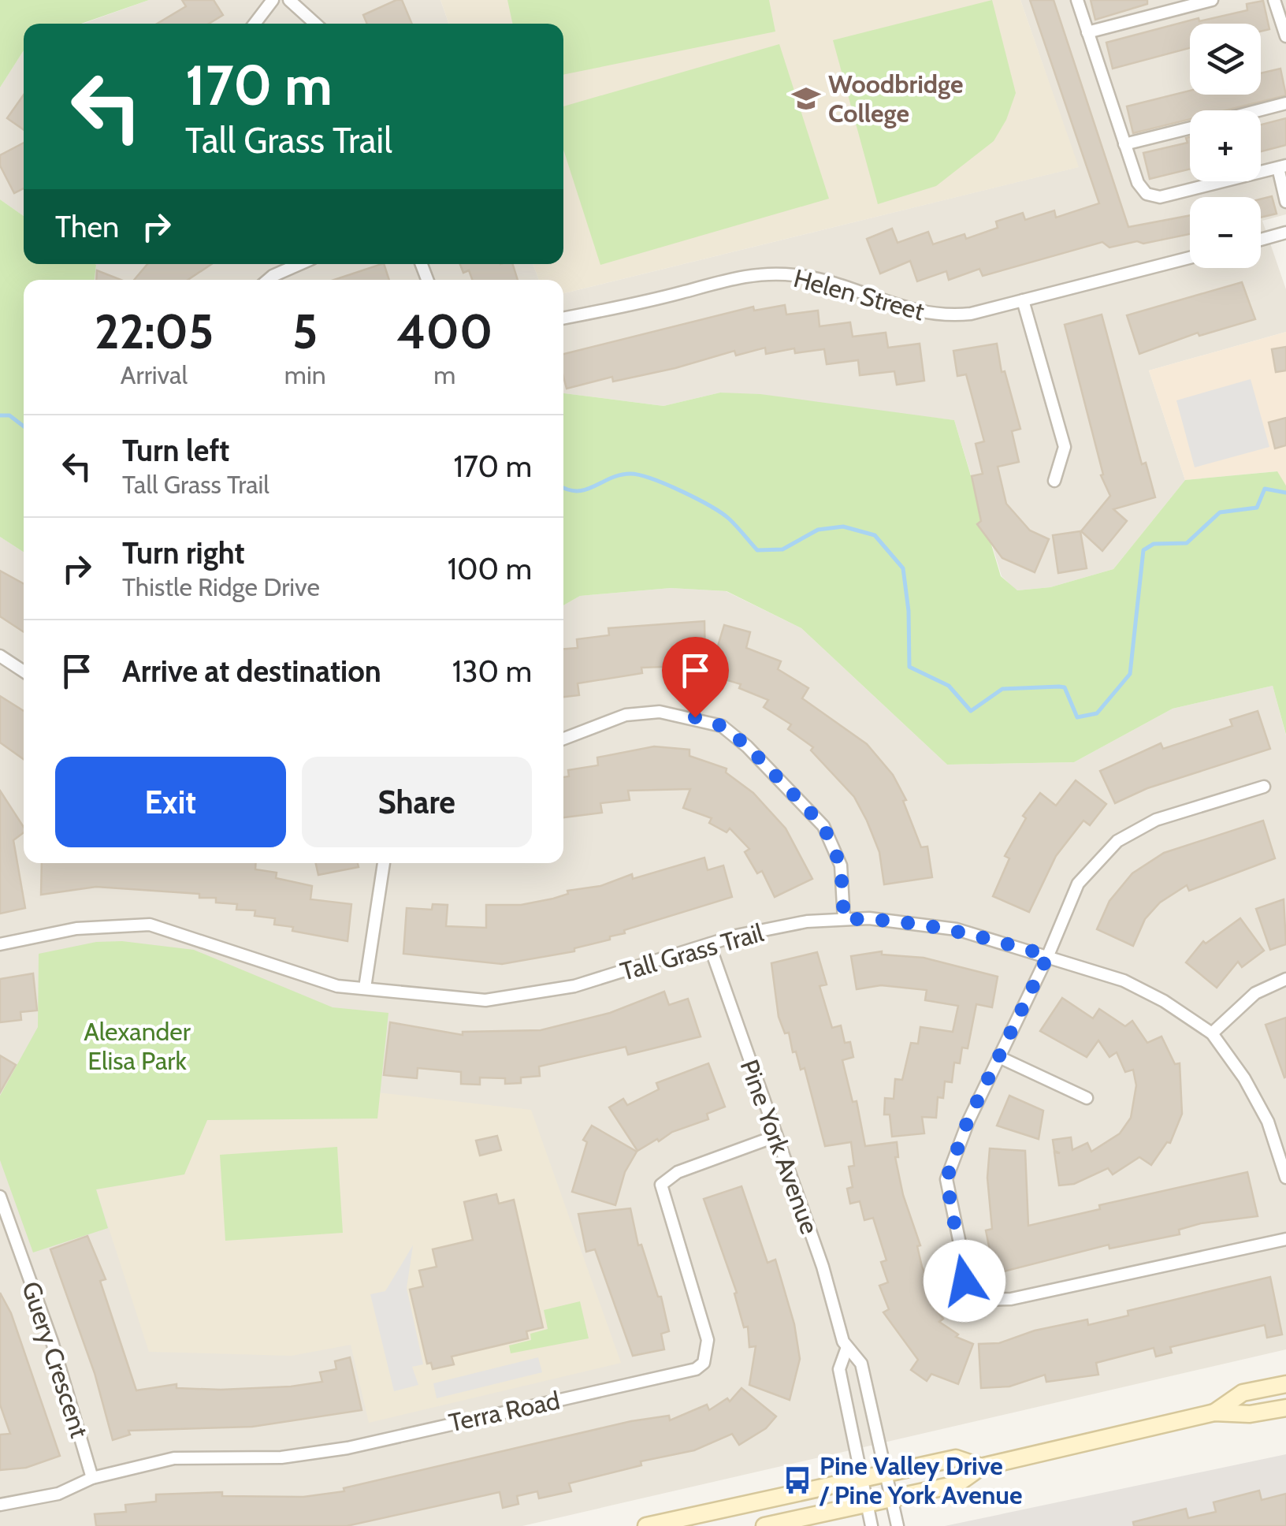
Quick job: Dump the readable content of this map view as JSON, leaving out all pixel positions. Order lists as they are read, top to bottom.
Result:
{
  "streets": {
    "street": [
      "Helen Street",
      "Tall Grass Trail",
      "Pine York Avenue",
      "Guery Crescent",
      "Terra Road"
    ]
  },
  "crossings": [
    ["Tall Grass Trail", "Pine York Avenue"],
    ["Pine York Avenue", "Terra Road"],
    ["Guery Crescent", "Terra Road"]
  ],
  "parks": ["Alexander Elisa Park"],
  "places": {
    "school or university": ["Woodbridge College"],
    "bus stop": ["Pine Valley Drive / Pine York Avenue"]
  },
  "page": {
    "map_buttons": ["+", "−"],
    "turn": ["170 m", "Tall Grass Trail"],
    "then": "Then",
    "eta": [
      "22:05",
      "Arrival",
      "5",
      "min",
      "400",
      "m"
    ],
    "list": [
      {
        "name": "Turn left",
        "note": "Tall Grass Trail",
        "value": "170 m"
      },
      {
        "name": "Turn right",
        "note": "Thistle Ridge Drive",
        "value": "100 m"
      },
      {
        "name": "Arrive at destination",
        "value": "130 m"
      }
    ],
    "buttons": ["Exit", "Share"]
  }
}
